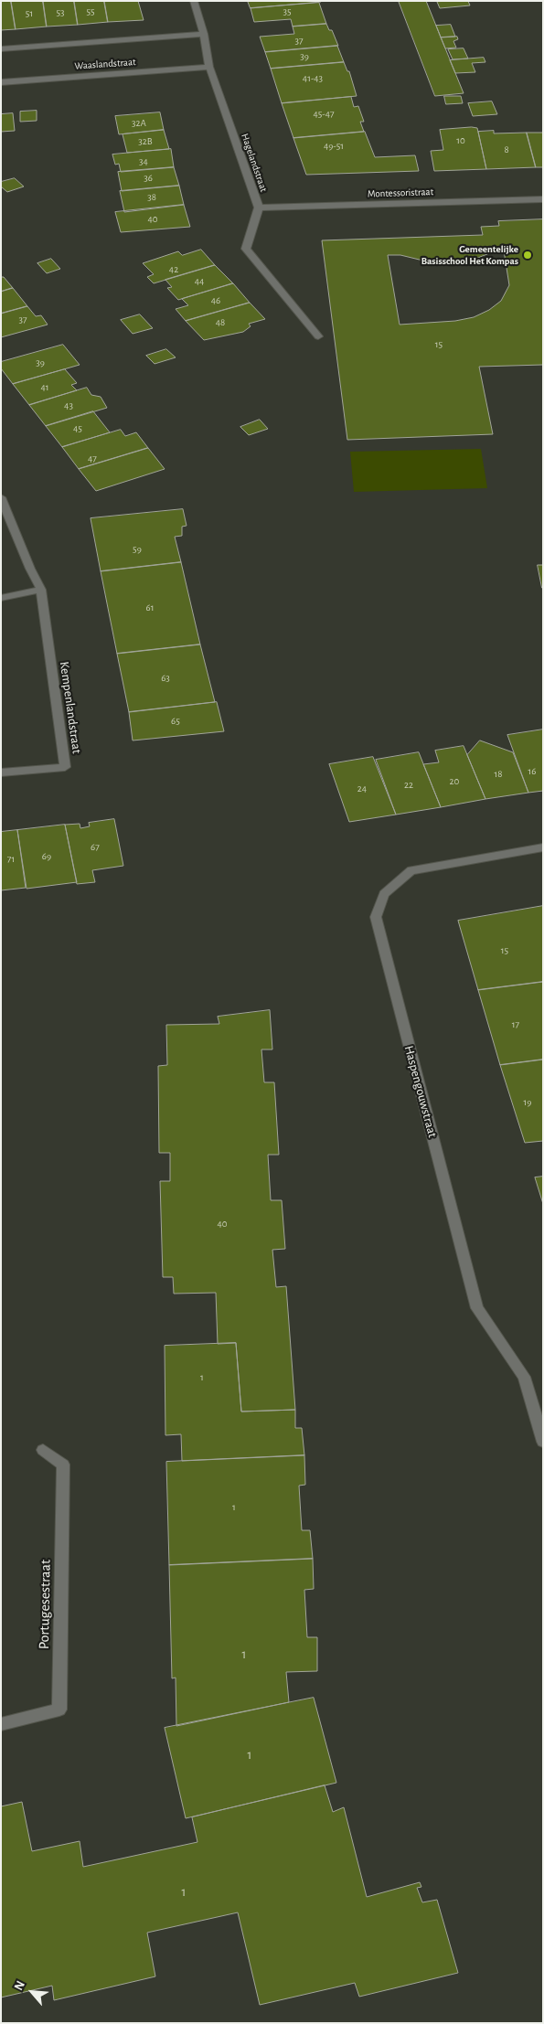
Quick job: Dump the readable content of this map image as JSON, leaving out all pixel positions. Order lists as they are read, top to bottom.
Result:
{
  "streets": {
    "street": [
      "Waaslandstraat",
      "Hagelandstraat",
      "Montessoristraat",
      "Kempenlandstraat",
      "Haspengouwstraat",
      "Portugesestraat"
    ]
  },
  "crossings": [
    ["Waaslandstraat", "Hagelandstraat"],
    ["Hagelandstraat", "Montessoristraat"]
  ],
  "places": ["Gemeentelijke Basisschool Het Kompas"],
  "house_numbers": [
    "55",
    "35",
    "53",
    "51",
    "37",
    "39",
    "41-43",
    "45-47",
    "32A",
    "10",
    "32B",
    "49-51",
    "8",
    "34",
    "36",
    "38",
    "40",
    "42",
    "44",
    "46",
    "37",
    "48",
    "15",
    "39",
    "41",
    "43",
    "45",
    "47",
    "59",
    "61",
    "63",
    "65",
    "16",
    "18",
    "20",
    "22",
    "24",
    "67",
    "69",
    "71",
    "15",
    "17",
    "19",
    "40",
    "1",
    "1",
    "1",
    "1",
    "1"
  ],
  "north": "top left"
}
